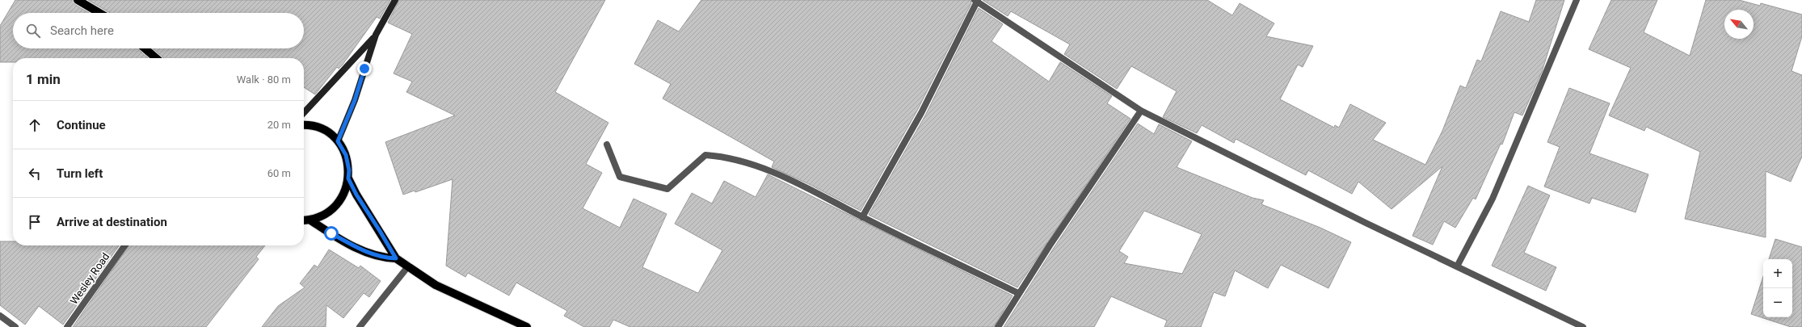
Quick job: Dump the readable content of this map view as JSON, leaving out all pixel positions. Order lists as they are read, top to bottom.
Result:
{
  "streets": {
    "street": ["Wesley Road"]
  },
  "north": "top left",
  "page": {
    "search": "Search here",
    "heading": ["1 min", "Walk · 80 m"],
    "list": [
      ["Continue", "20 m"],
      ["Turn left", "60 m"],
      "Arrive at destination"
    ],
    "map_buttons": ["+", "−"]
  }
}
